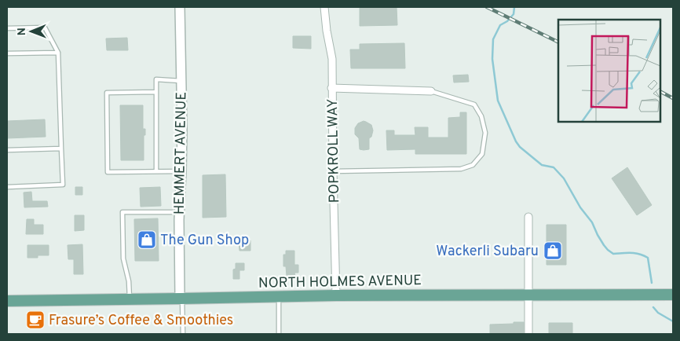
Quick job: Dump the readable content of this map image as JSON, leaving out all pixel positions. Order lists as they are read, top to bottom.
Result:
{
  "streets": {
    "main road": ["NORTH HOLMES AVENUE"],
    "street": ["POPKROLL WAY", "HEMMERT AVENUE"]
  },
  "crossings": [
    ["POPKROLL WAY", "NORTH HOLMES AVENUE"],
    ["HEMMERT AVENUE", "NORTH HOLMES AVENUE"]
  ],
  "places": {
    "shop": ["The Gun Shop", "Wackerli Subaru"],
    "cafe": ["Frasure’s Coffee & Smoothies"]
  },
  "north": "left"
}
